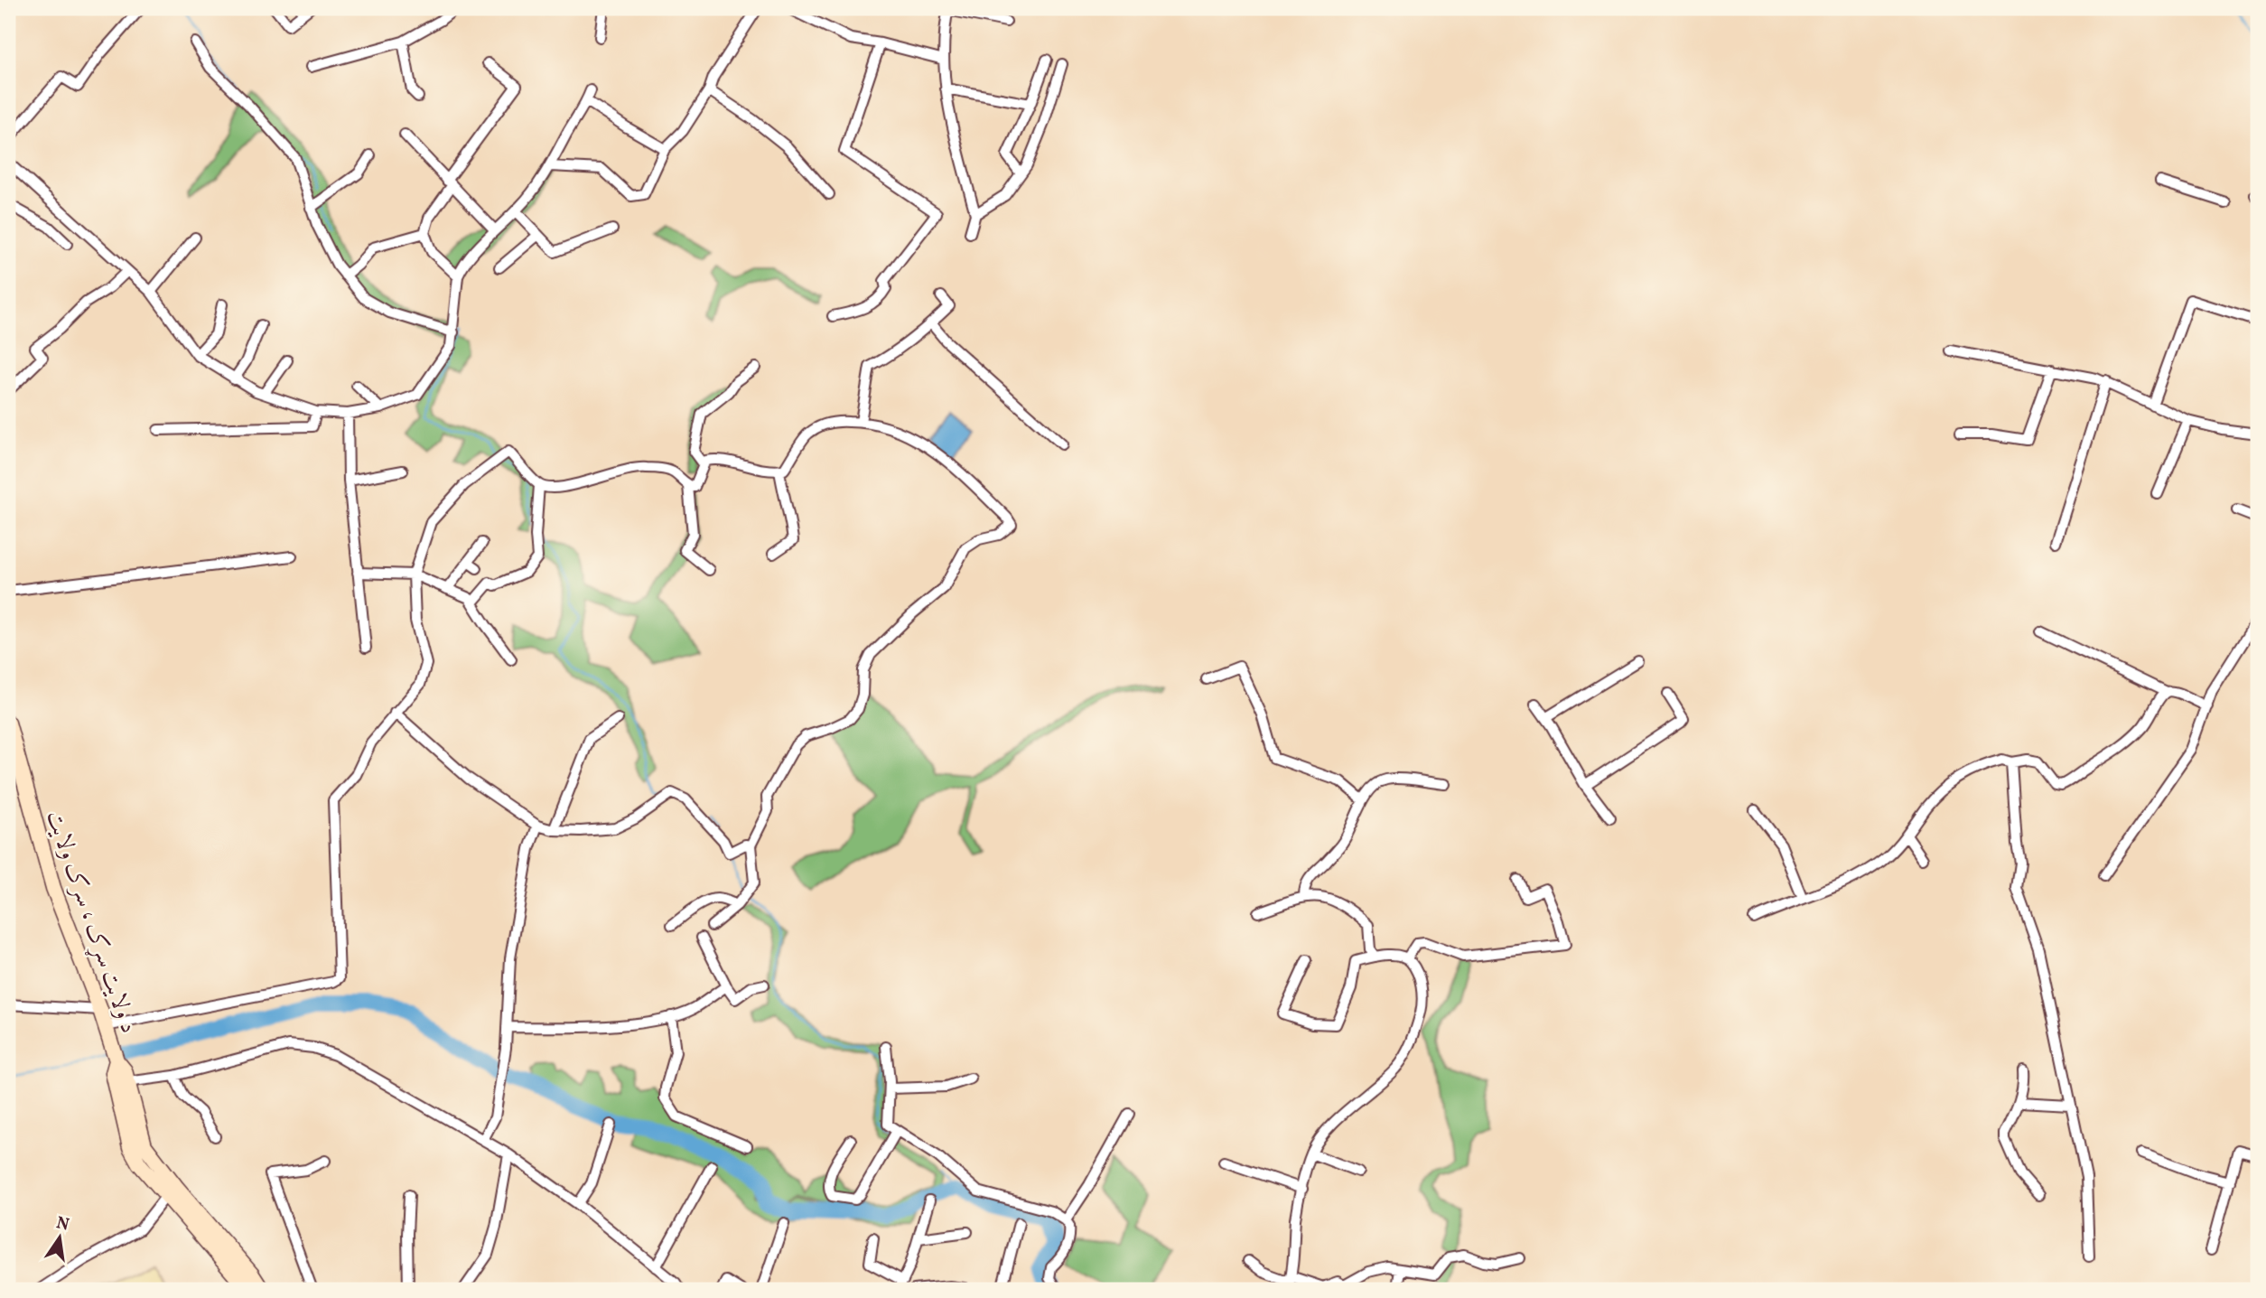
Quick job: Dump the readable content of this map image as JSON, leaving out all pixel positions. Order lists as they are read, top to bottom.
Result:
{
  "streets": {
    "main road": ["د ولایت سړک ، سرک ولایت"]
  },
  "north": "top"
}
